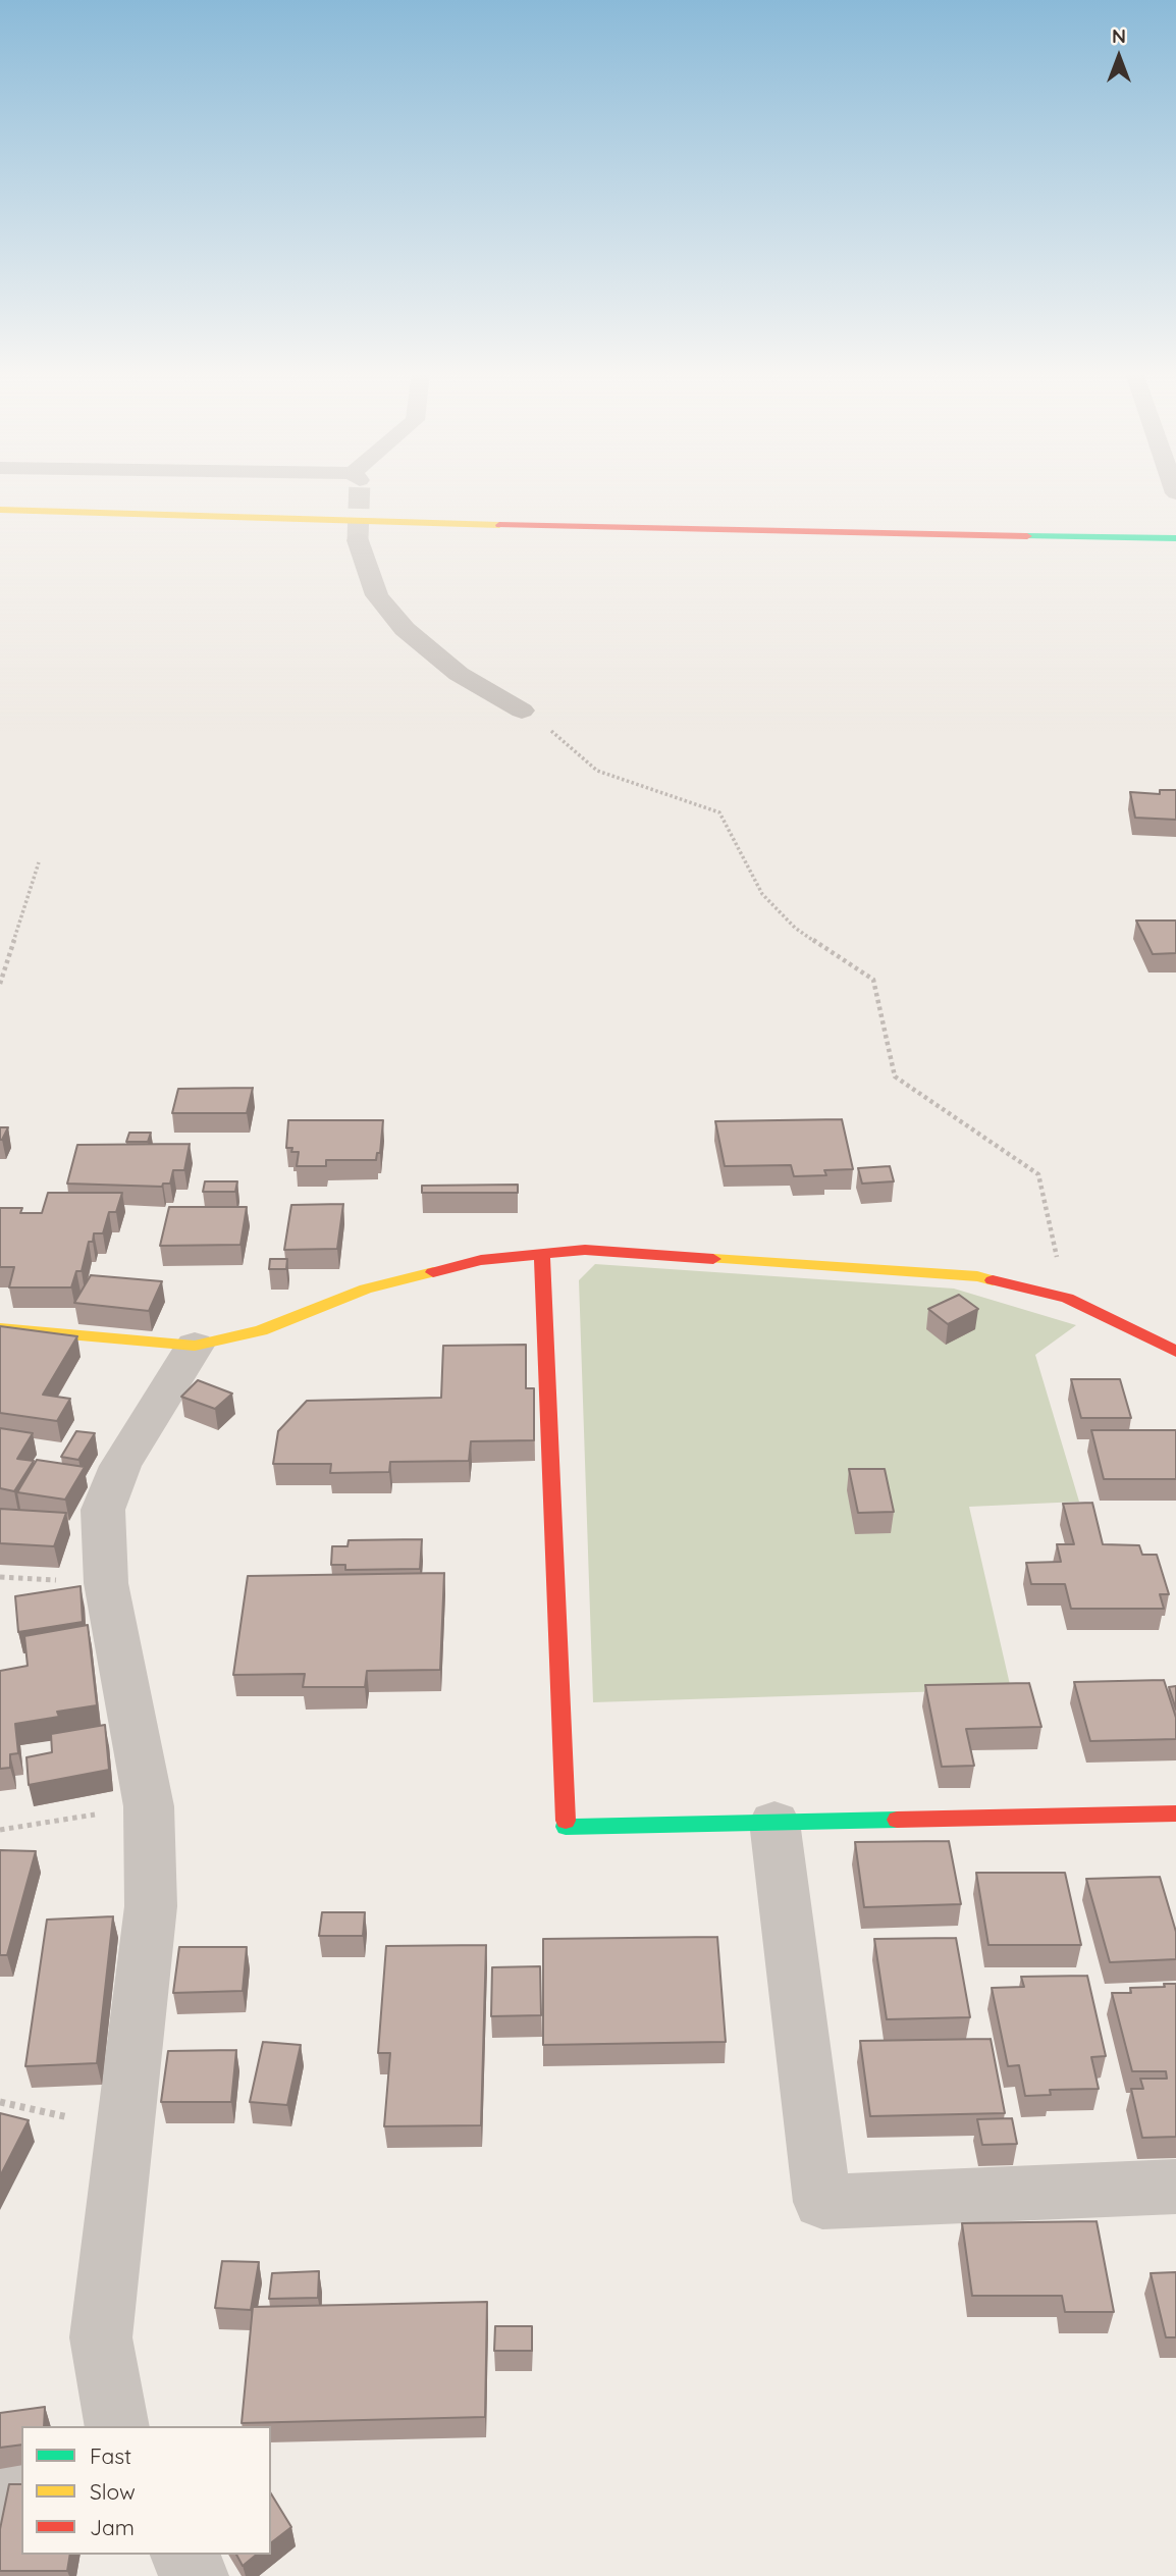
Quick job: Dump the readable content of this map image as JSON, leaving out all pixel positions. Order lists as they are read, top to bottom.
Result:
{
  "legend": ["Fast", "Slow", "Jam"],
  "north": "top"
}
